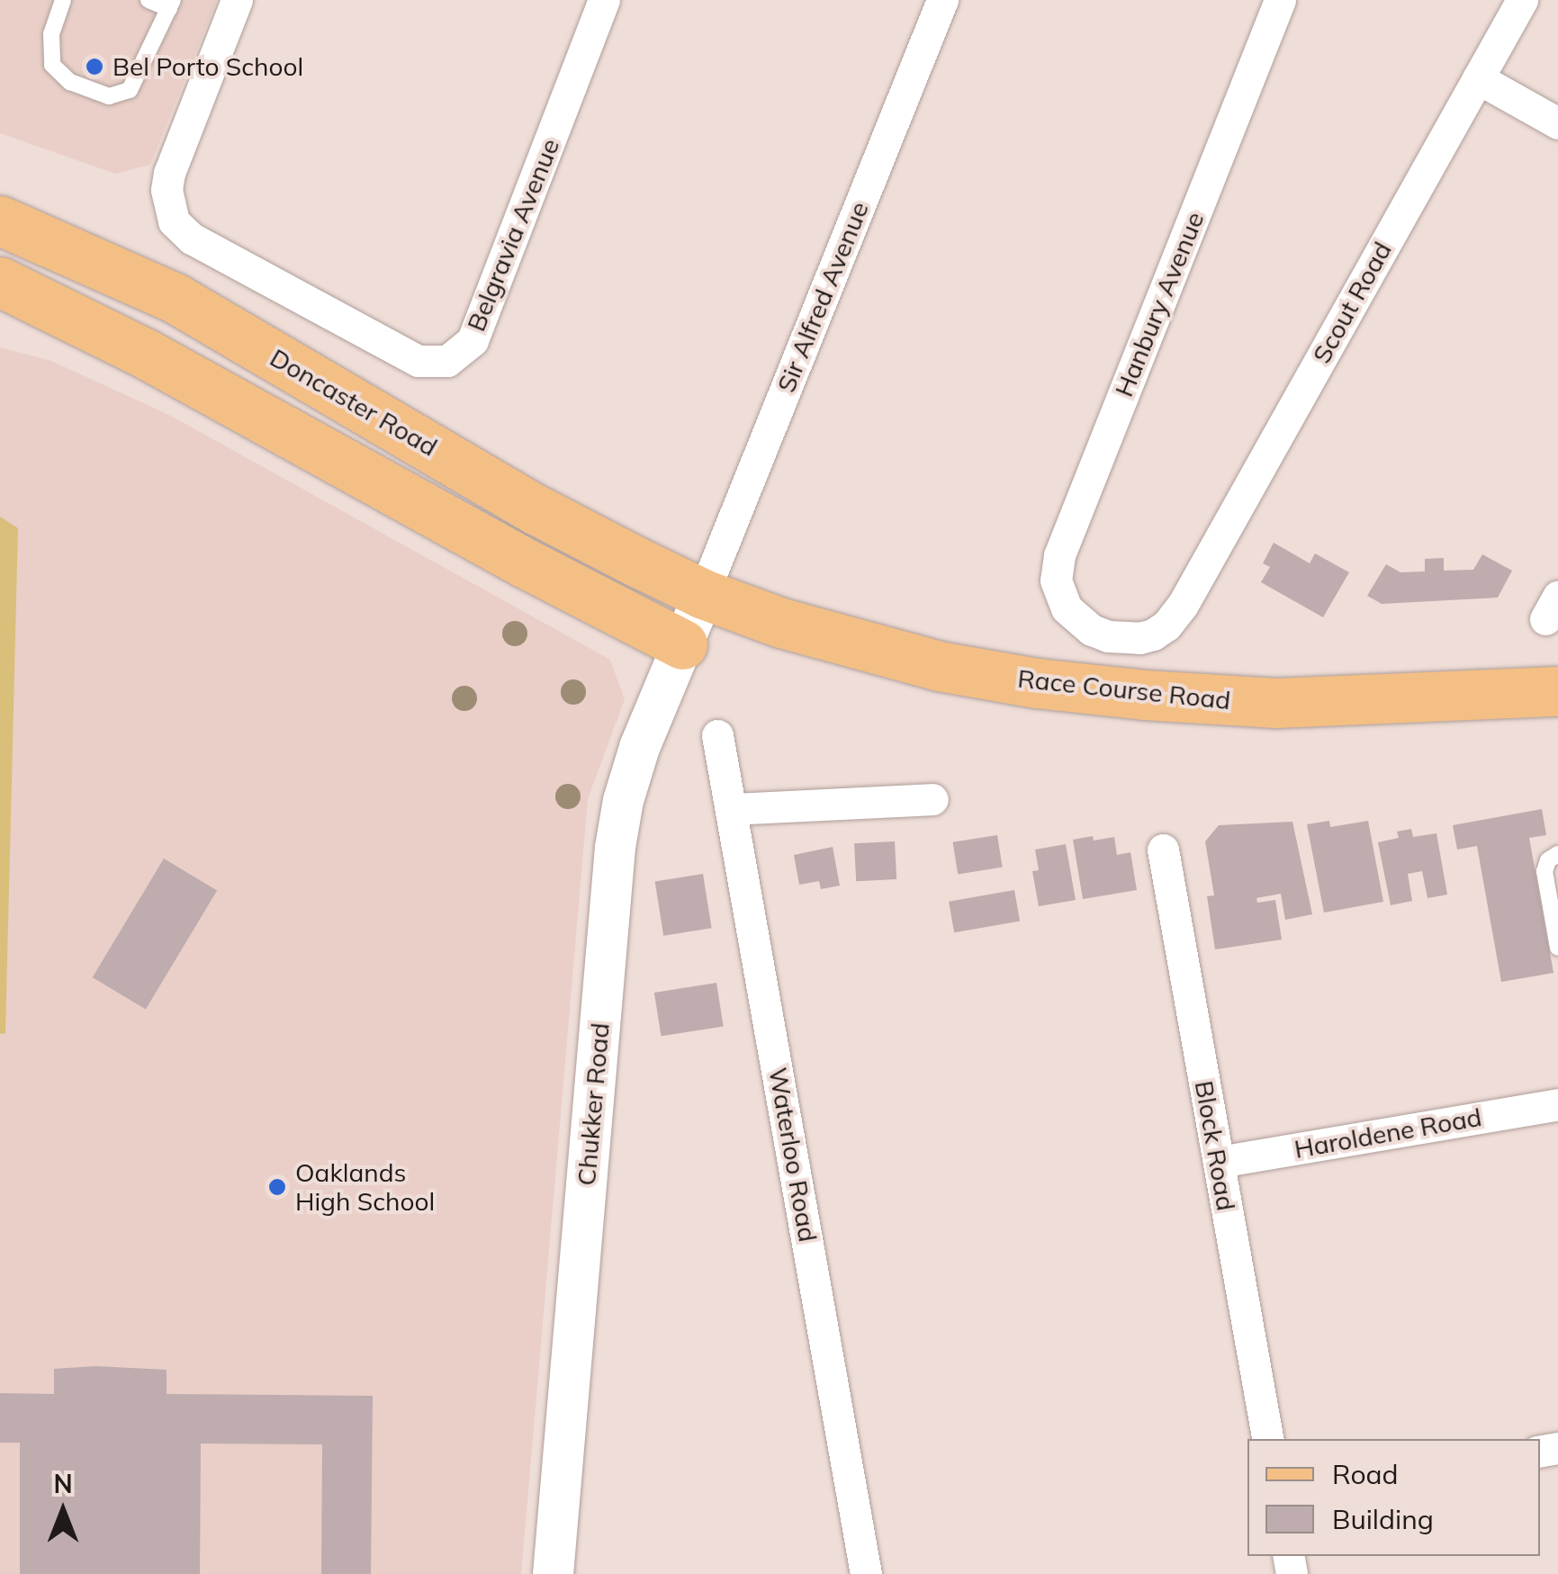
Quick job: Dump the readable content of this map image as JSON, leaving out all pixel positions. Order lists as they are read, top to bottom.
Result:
{
  "streets": {
    "main road": ["Doncaster Road", "Race Course Road"],
    "street": [
      "Belgravia Avenue",
      "Sir Alfred Avenue",
      "Scout Road",
      "Hanbury Avenue",
      "Chukker Road",
      "Haroldene Road",
      "Block Road",
      "Waterloo Road"
    ]
  },
  "crossings": [
    ["Sir Alfred Avenue", "Doncaster Road"],
    ["Sir Alfred Avenue", "Race Course Road"],
    ["Sir Alfred Avenue", "Chukker Road"],
    ["Scout Road", "Hanbury Avenue"],
    ["Doncaster Road", "Race Course Road"],
    ["Doncaster Road", "Chukker Road"],
    ["Race Course Road", "Chukker Road"],
    ["Haroldene Road", "Block Road"]
  ],
  "places": ["Bel Porto School", "Oaklands High School"],
  "legend": ["Road", "Building"],
  "north": "top"
}
